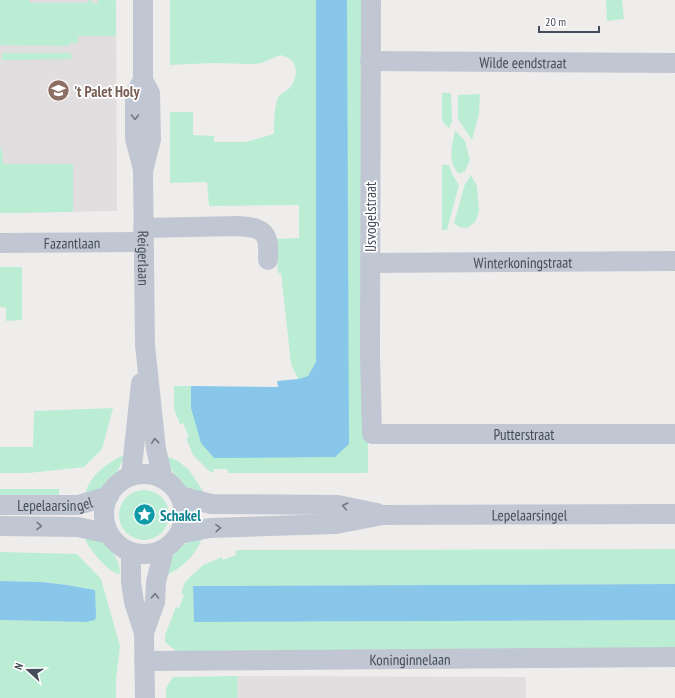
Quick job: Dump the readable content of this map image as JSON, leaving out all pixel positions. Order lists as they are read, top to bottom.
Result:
{
  "streets": {
    "street": [
      "Wilde eendstraat",
      "IJsvogelstraat",
      "Fazantlaan",
      "Reigerlaan",
      "Winterkoningstraat",
      "Putterstraat",
      "Lepelaarsingel",
      "Koninginnelaan"
    ]
  },
  "crossings": [
    ["Wilde eendstraat", "IJsvogelstraat"],
    ["IJsvogelstraat", "Winterkoningstraat"],
    ["IJsvogelstraat", "Putterstraat"],
    ["Fazantlaan", "Reigerlaan"],
    ["Reigerlaan", "Lepelaarsingel"]
  ],
  "places": {
    "school or university": ["'t Palet Holy"],
    "place": ["Schakel"]
  },
  "scale_bar": "20 m",
  "north": "left"
}
